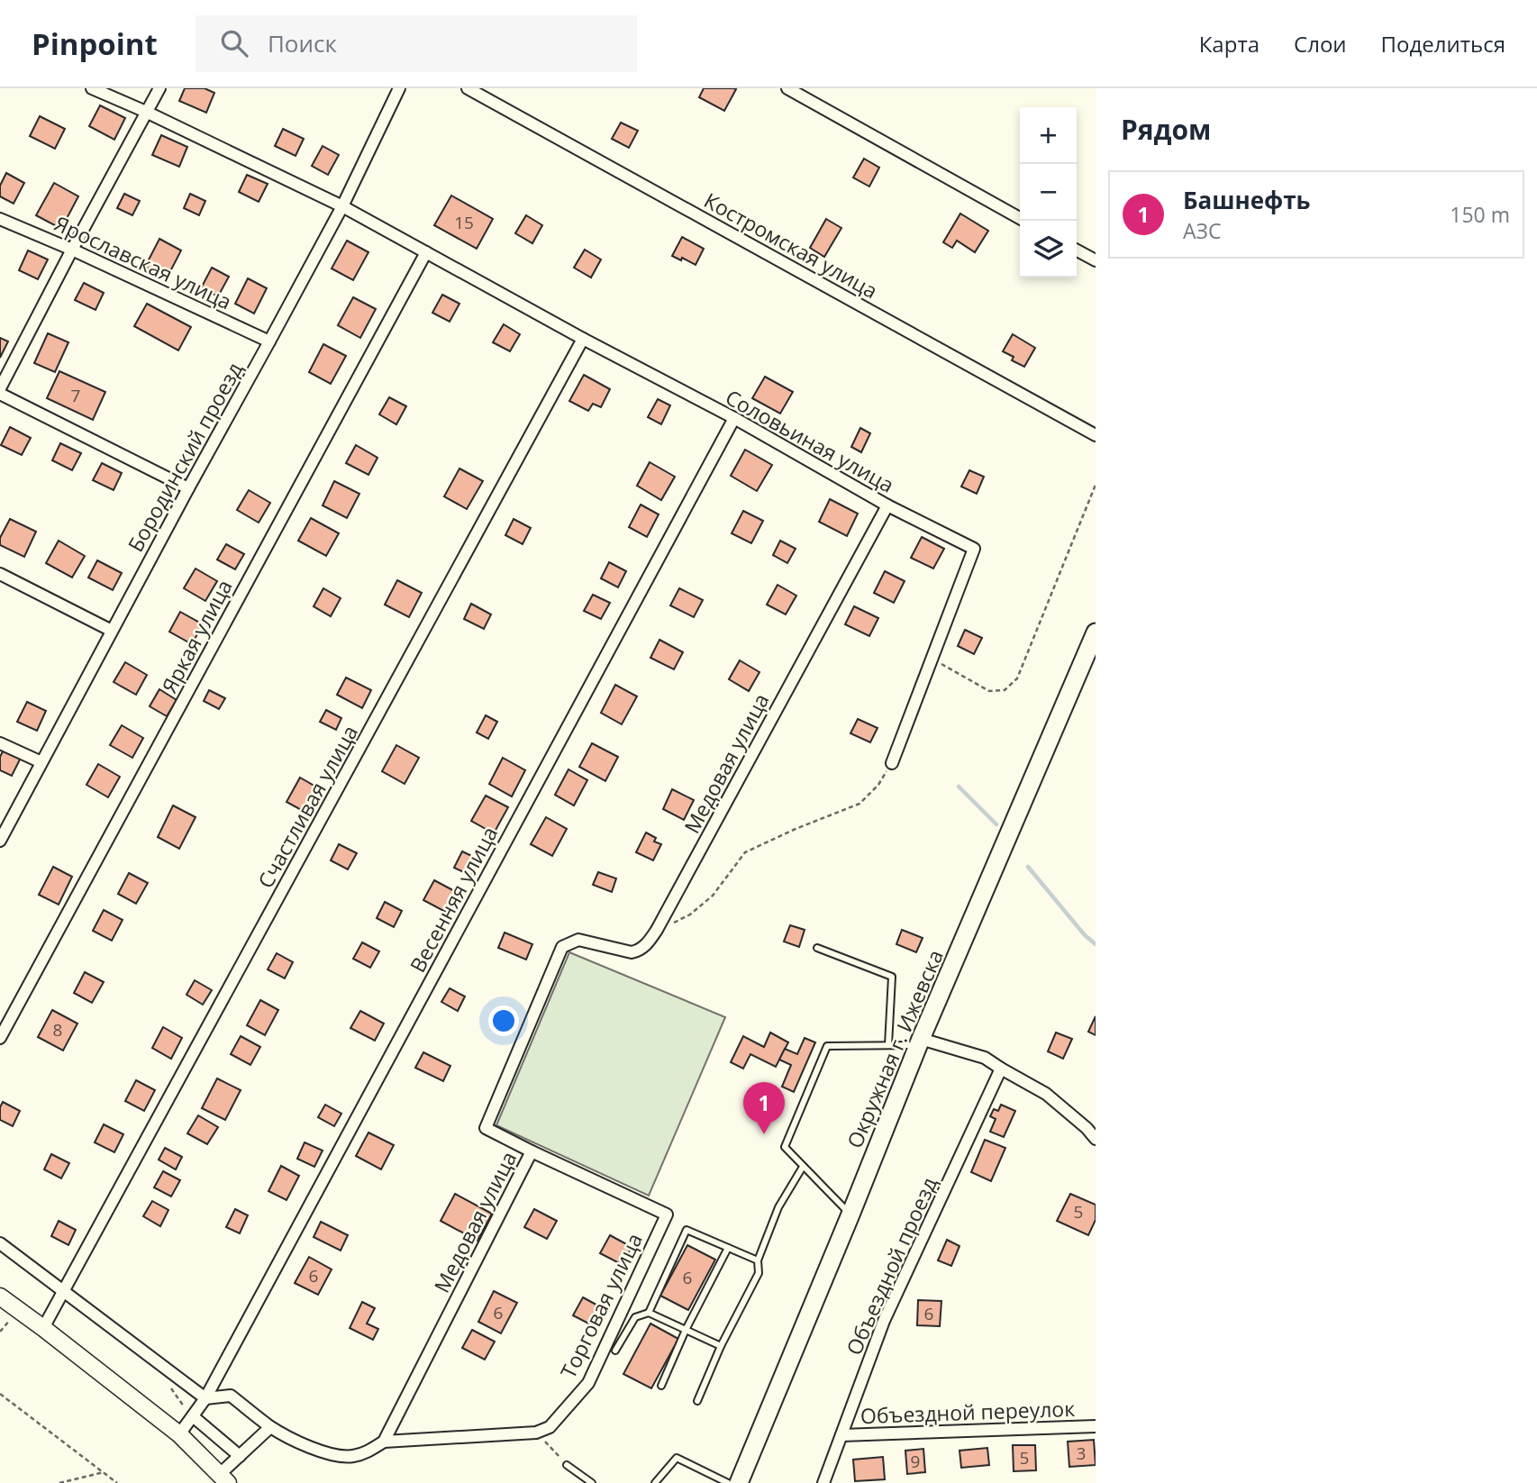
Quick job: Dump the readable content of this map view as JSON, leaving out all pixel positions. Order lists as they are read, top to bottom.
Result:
{
  "streets": {
    "main road": ["Окружная г. Ижевска"],
    "street": [
      "Костромская улица",
      "Ярославская улица",
      "Соловьиная улица",
      "Бородинский проезд",
      "Яркая улица",
      "Медовая улица",
      "Счастливая улица",
      "Весенняя улица",
      "Объездной проезд",
      "Торговая улица",
      "Объездной переулок"
    ]
  },
  "crossings": [
    ["Ярославская улица", "Бородинский проезд"],
    ["Соловьиная улица", "Бородинский проезд"],
    ["Соловьиная улица", "Яркая улица"],
    ["Соловьиная улица", "Медовая улица"],
    ["Соловьиная улица", "Счастливая улица"],
    ["Соловьиная улица", "Весенняя улица"],
    ["Медовая улица", "Торговая улица"],
    ["Объездной проезд", "Объездной переулок"]
  ],
  "house_numbers": [
    "15",
    "7",
    "8",
    "5",
    "6",
    "6",
    "6",
    "6",
    "3",
    "5",
    "9"
  ],
  "page": {
    "header": "Pinpoint",
    "search": "Поиск",
    "nav": ["Карта", "Слои", "Поделиться"],
    "heading": "Рядом",
    "map_buttons": ["+", "−"],
    "list": [
      {
        "mark": "1",
        "name": "Башнефть",
        "note": "АЗС",
        "value": "150 m"
      }
    ],
    "pins": "1"
  }
}
